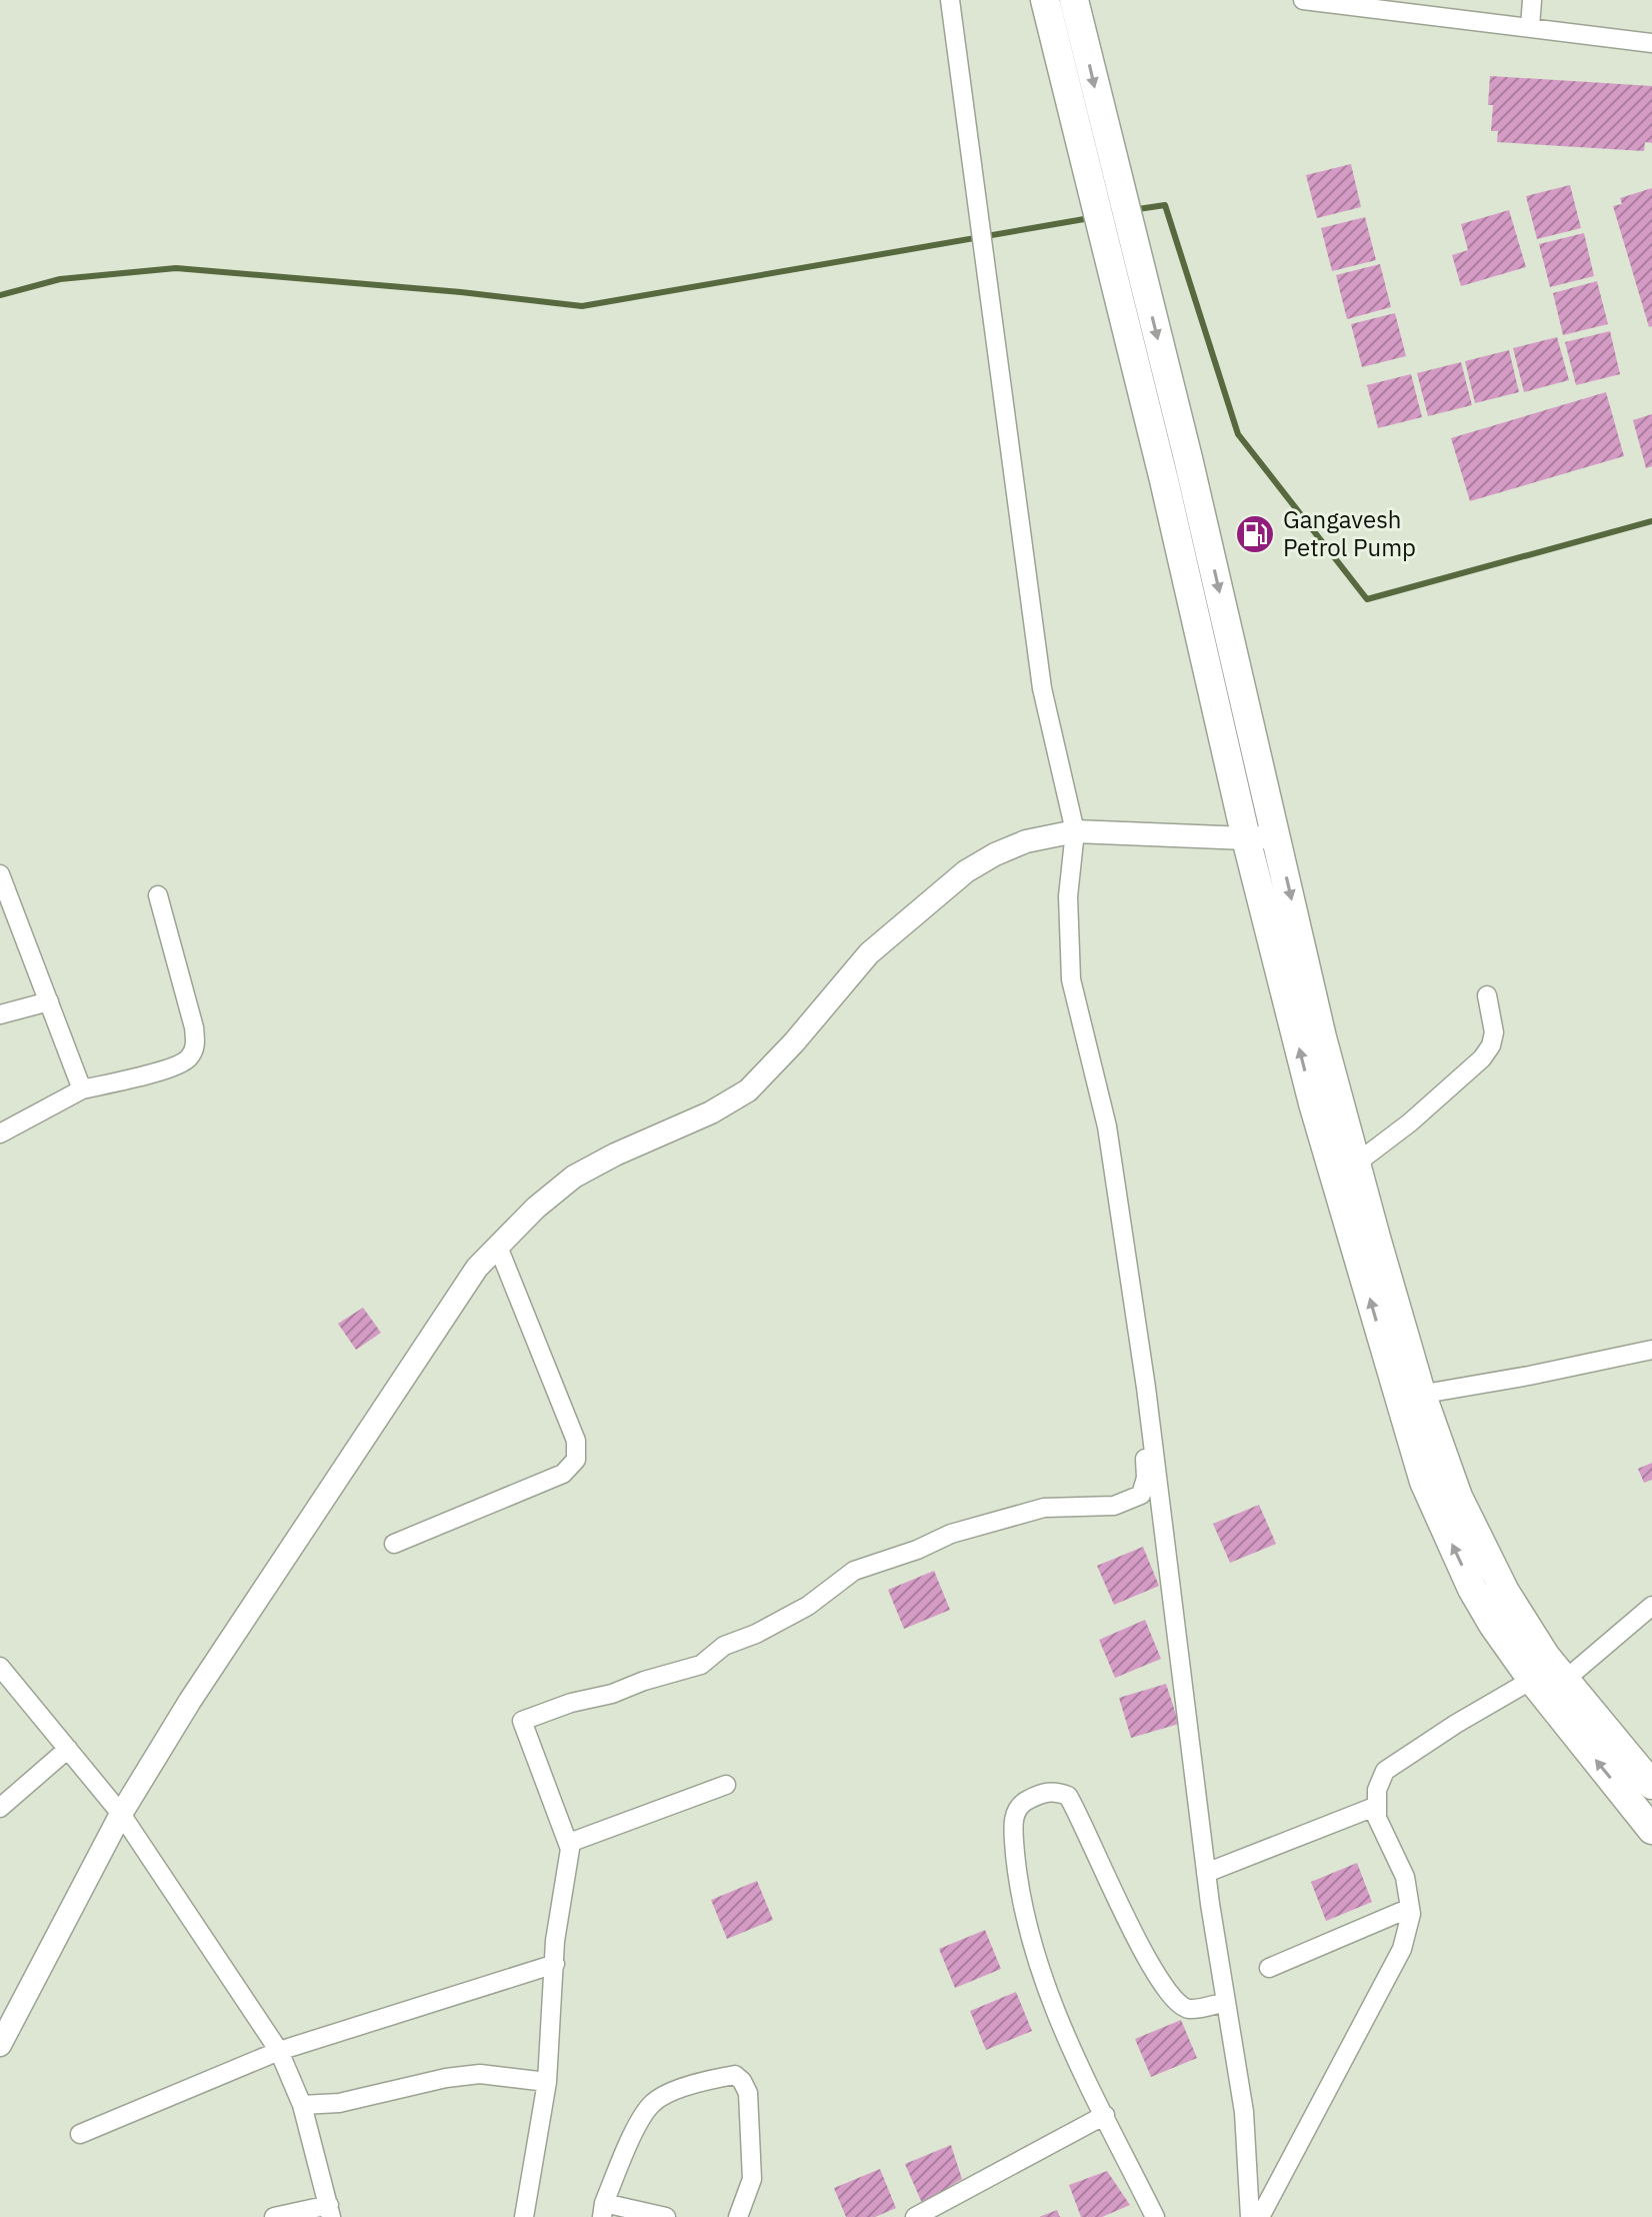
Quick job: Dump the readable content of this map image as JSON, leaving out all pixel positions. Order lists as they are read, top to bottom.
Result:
{
  "places": {
    "fuel station": ["Gangavesh Petrol Pump"]
  }
}
